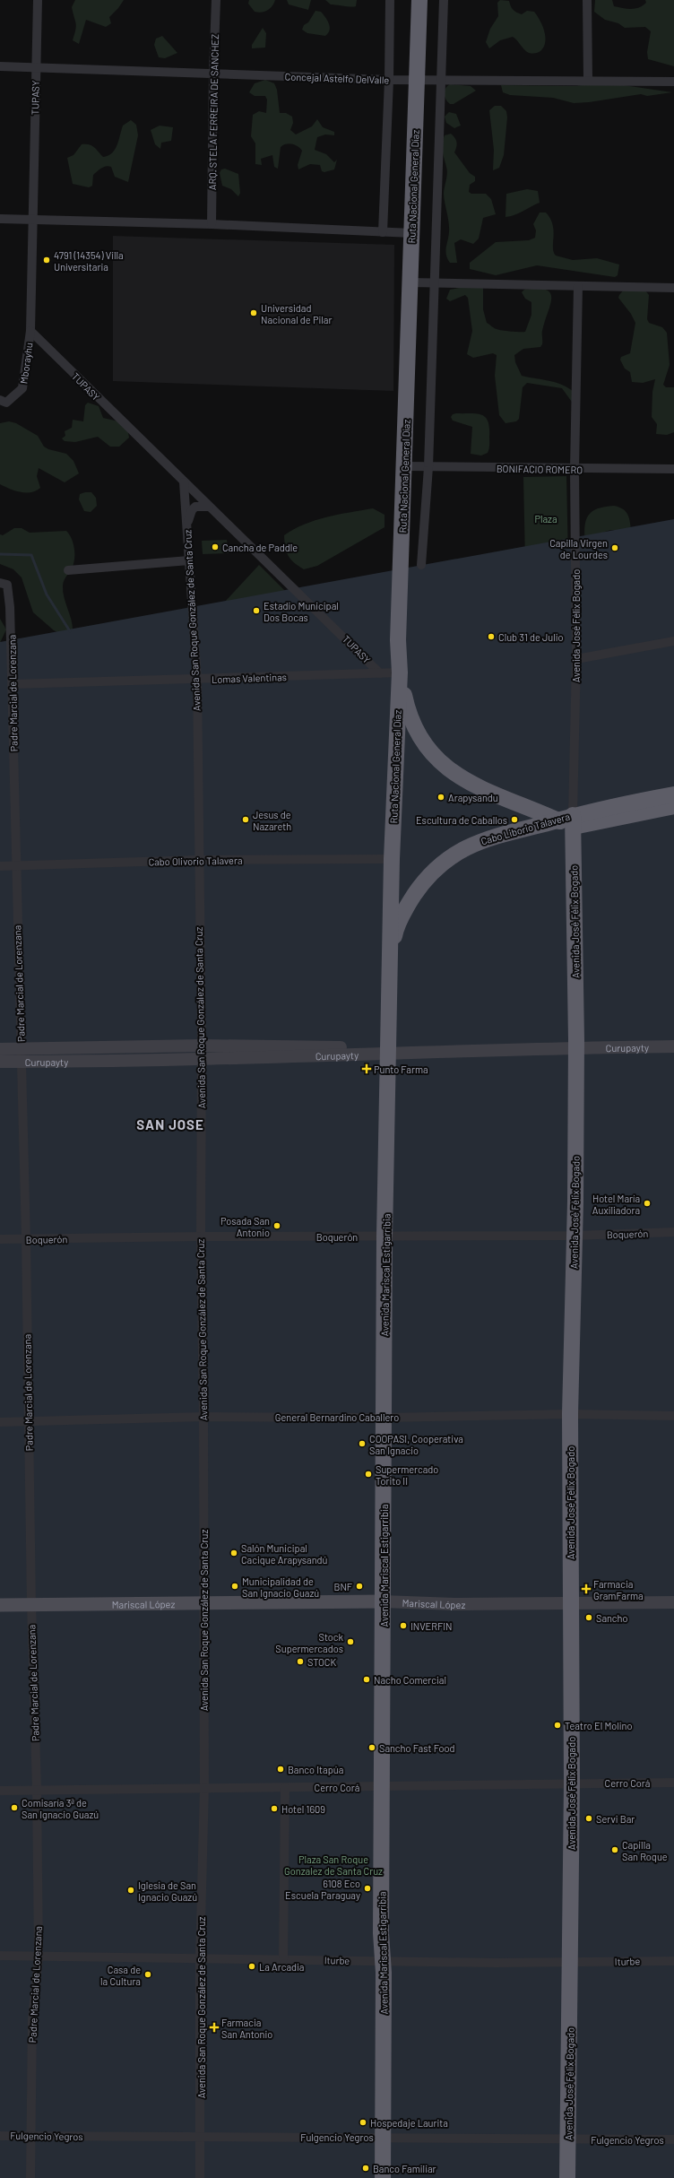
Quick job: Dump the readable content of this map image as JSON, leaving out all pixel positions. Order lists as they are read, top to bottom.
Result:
{
  "streets": {
    "highway": [
      "Ruta Nacional General Díaz",
      "Avenida José Félix Bogado",
      "Cabo Liborio Talavera",
      "Avenida Mariscal Estigarribia"
    ],
    "main road": ["Mariscal López"],
    "street": [
      "Concejal Astelfo DelValle",
      "TUPASY",
      "ARQ. STELA FERREIRA DE SANCHEZ",
      "Mborayhu",
      "BONIFACIO ROMERO",
      "Avenida San Roque González de Santa Cruz",
      "Lomas Valentinas",
      "Padre Marcial de Lorenzana",
      "Cabo Olivorio Talavera",
      "Curupayty",
      "Boquerón",
      "General Bernardino Caballero",
      "Cerro Corá",
      "Iturbe",
      "Fulgencio Yegros"
    ]
  },
  "crossings": [
    ["Concejal Astelfo DelValle", "TUPASY"],
    ["Concejal Astelfo DelValle", "ARQ. STELA FERREIRA DE SANCHEZ"],
    ["Concejal Astelfo DelValle", "Ruta Nacional General Díaz"],
    ["TUPASY", "Mborayhu"],
    ["TUPASY", "Avenida San Roque González de Santa Cruz"],
    ["TUPASY", "Lomas Valentinas"],
    ["Ruta Nacional General Díaz", "BONIFACIO ROMERO"],
    ["Ruta Nacional General Díaz", "Lomas Valentinas"],
    ["Ruta Nacional General Díaz", "Cabo Liborio Talavera"],
    ["Ruta Nacional General Díaz", "Cabo Olivorio Talavera"],
    ["Ruta Nacional General Díaz", "Avenida Mariscal Estigarribia"],
    ["BONIFACIO ROMERO", "Avenida José Félix Bogado"],
    ["Avenida San Roque González de Santa Cruz", "Lomas Valentinas"],
    ["Avenida San Roque González de Santa Cruz", "Cabo Olivorio Talavera"],
    ["Avenida San Roque González de Santa Cruz", "Curupayty"],
    ["Avenida San Roque González de Santa Cruz", "Boquerón"],
    ["Avenida San Roque González de Santa Cruz", "General Bernardino Caballero"],
    ["Avenida San Roque González de Santa Cruz", "Mariscal López"],
    ["Avenida San Roque González de Santa Cruz", "Cerro Corá"],
    ["Avenida San Roque González de Santa Cruz", "Iturbe"],
    ["Avenida San Roque González de Santa Cruz", "Fulgencio Yegros"],
    ["Avenida José Félix Bogado", "Cabo Liborio Talavera"],
    ["Avenida José Félix Bogado", "Curupayty"],
    ["Avenida José Félix Bogado", "Boquerón"],
    ["Avenida José Félix Bogado", "General Bernardino Caballero"],
    ["Avenida José Félix Bogado", "Mariscal López"],
    ["Avenida José Félix Bogado", "Cerro Corá"],
    ["Avenida José Félix Bogado", "Iturbe"],
    ["Avenida José Félix Bogado", "Fulgencio Yegros"],
    ["Lomas Valentinas", "Padre Marcial de Lorenzana"],
    ["Padre Marcial de Lorenzana", "Cabo Olivorio Talavera"],
    ["Padre Marcial de Lorenzana", "Curupayty"],
    ["Padre Marcial de Lorenzana", "Boquerón"],
    ["Padre Marcial de Lorenzana", "General Bernardino Caballero"],
    ["Padre Marcial de Lorenzana", "Mariscal López"],
    ["Padre Marcial de Lorenzana", "Cerro Corá"],
    ["Padre Marcial de Lorenzana", "Iturbe"],
    ["Padre Marcial de Lorenzana", "Fulgencio Yegros"],
    ["Cabo Liborio Talavera", "Avenida Mariscal Estigarribia"],
    ["Curupayty", "Avenida Mariscal Estigarribia"],
    ["Boquerón", "Avenida Mariscal Estigarribia"],
    ["Avenida Mariscal Estigarribia", "General Bernardino Caballero"],
    ["Avenida Mariscal Estigarribia", "Mariscal López"],
    ["Avenida Mariscal Estigarribia", "Cerro Corá"],
    ["Avenida Mariscal Estigarribia", "Iturbe"],
    ["Avenida Mariscal Estigarribia", "Fulgencio Yegros"]
  ],
  "districts": ["SAN JOSE"],
  "parks": ["Plaza", "Plaza San Roque Gonzalez de Santa Cruz"],
  "places": {
    "other": [
      "4791 (14354) Villa Universitaria",
      "Universidad Nacional de Pilar",
      "Cancha de Paddle",
      "Capilla Virgen de Lourdes",
      "Estadio Municipal Dos Bocas",
      "Club 31 de Julio",
      "Arapysandu",
      "Jesus de Nazareth",
      "Escultura de Caballos",
      "Hotel María Auxiliadora",
      "Posada San Antonio",
      "COOPASI, Cooperativa San Ignacio",
      "Supermercado Torito II",
      "Salón Municipal Cacique Arapysandú",
      "Municipalidad de San Ignacio Guazú",
      "BNF",
      "Sancho",
      "INVERFIN",
      "Stock Supermercados",
      "STOCK",
      "Nacho Comercial",
      "Teatro El Molino",
      "Sancho Fast Food",
      "Banco Itapúa",
      "Comisaría 3ª de San Ignacio Guazú",
      "Hotel 1609",
      "Servi Bar",
      "Capilla San Roque",
      "6108 Eco Escuela Paraguay",
      "Iglesia de San Ignacio Guazú",
      "La Arcadia",
      "Casa de la Cultura",
      "Hospedaje Laurita",
      "Banco Familiar"
    ],
    "health": ["Punto Farma", "Farmacia GramFarma", "Farmacia San Antonio"]
  }
}
